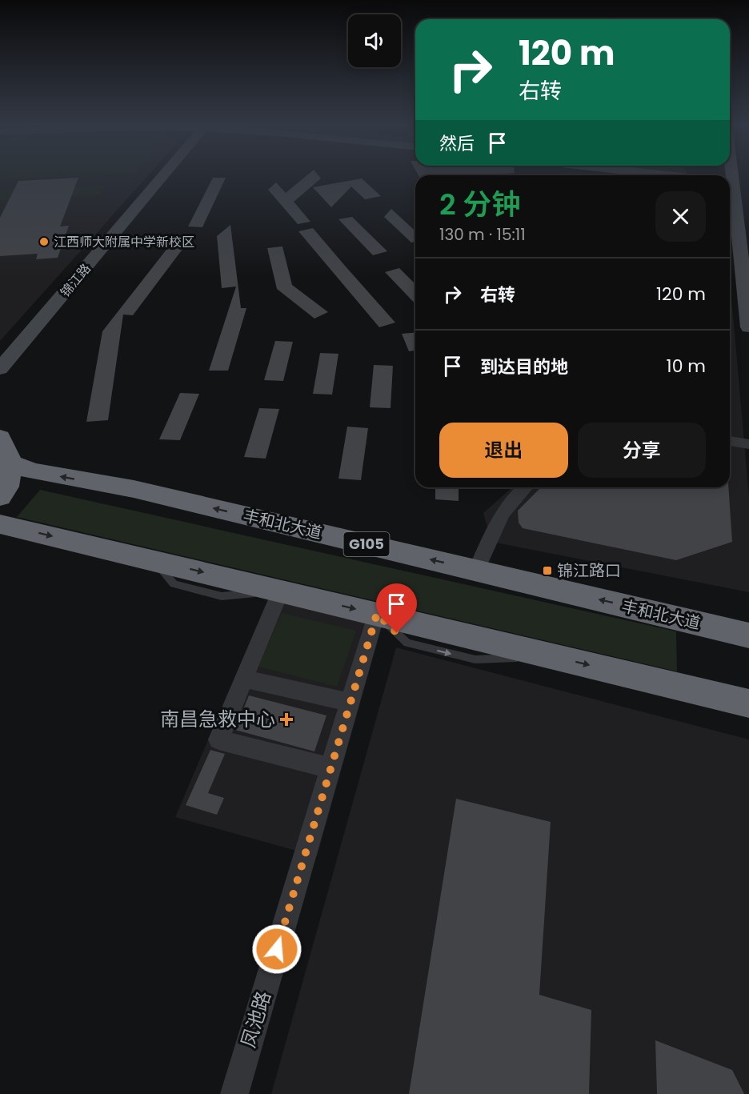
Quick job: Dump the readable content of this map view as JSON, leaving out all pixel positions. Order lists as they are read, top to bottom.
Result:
{
  "streets": {
    "highway": ["丰和北大道", "G105"],
    "main road": ["锦江路"],
    "street": ["凤池路"]
  },
  "places": {
    "other": ["江西师大附属中学新校区"],
    "transit": ["锦江路口"],
    "health": ["南昌急救中心"]
  },
  "page": {
    "turn": ["120 m", "右转"],
    "then": "然后",
    "heading": ["2 分钟", "130 m · 15:11"],
    "list": [
      {
        "name": "右转",
        "value": "120 m"
      },
      {
        "name": "到达目的地",
        "value": "10 m"
      }
    ],
    "buttons": ["退出", "分享"]
  }
}
